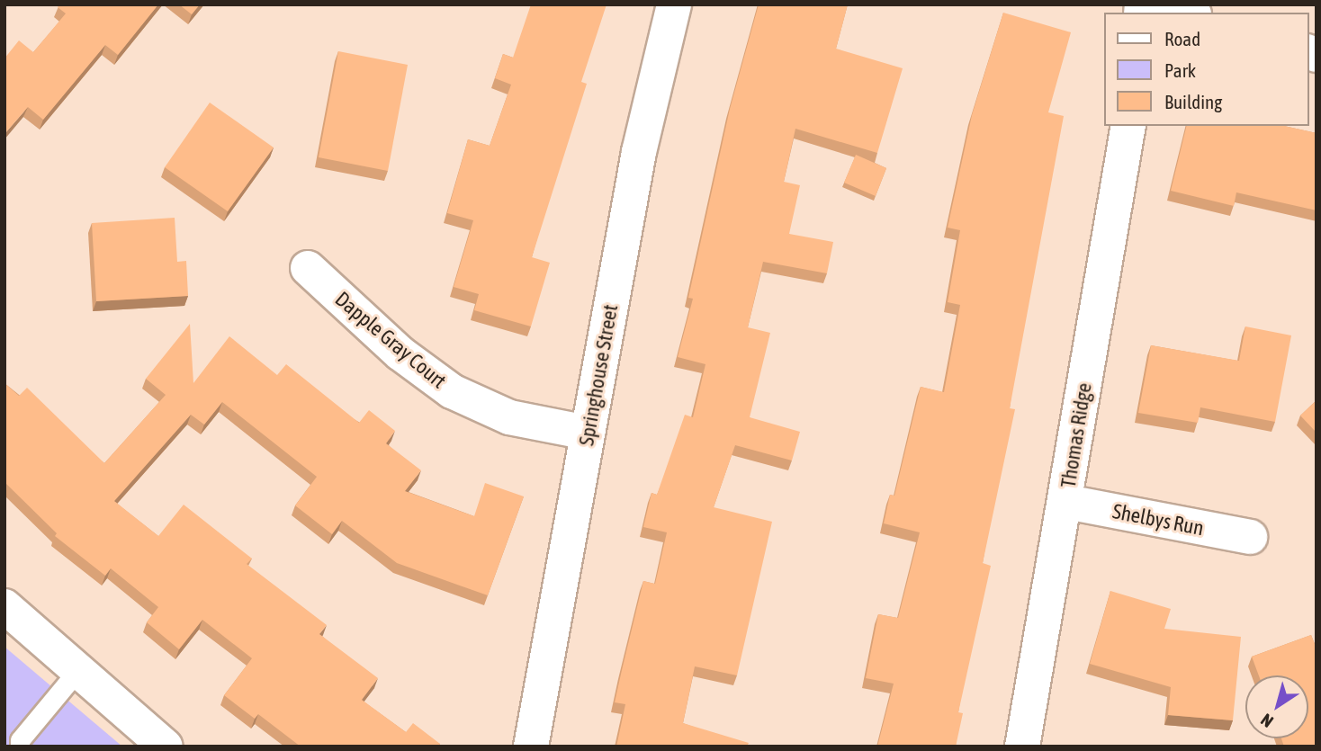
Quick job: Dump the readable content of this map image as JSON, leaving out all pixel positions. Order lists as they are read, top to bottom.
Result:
{
  "streets": {
    "street": [
      "Dapple Gray Court",
      "Springhouse Street",
      "Thomas Ridge",
      "Shelbys Run"
    ]
  },
  "crossings": [
    ["Dapple Gray Court", "Springhouse Street"],
    ["Thomas Ridge", "Shelbys Run"]
  ],
  "legend": ["Road", "Park", "Building"],
  "north": "bottom left"
}
